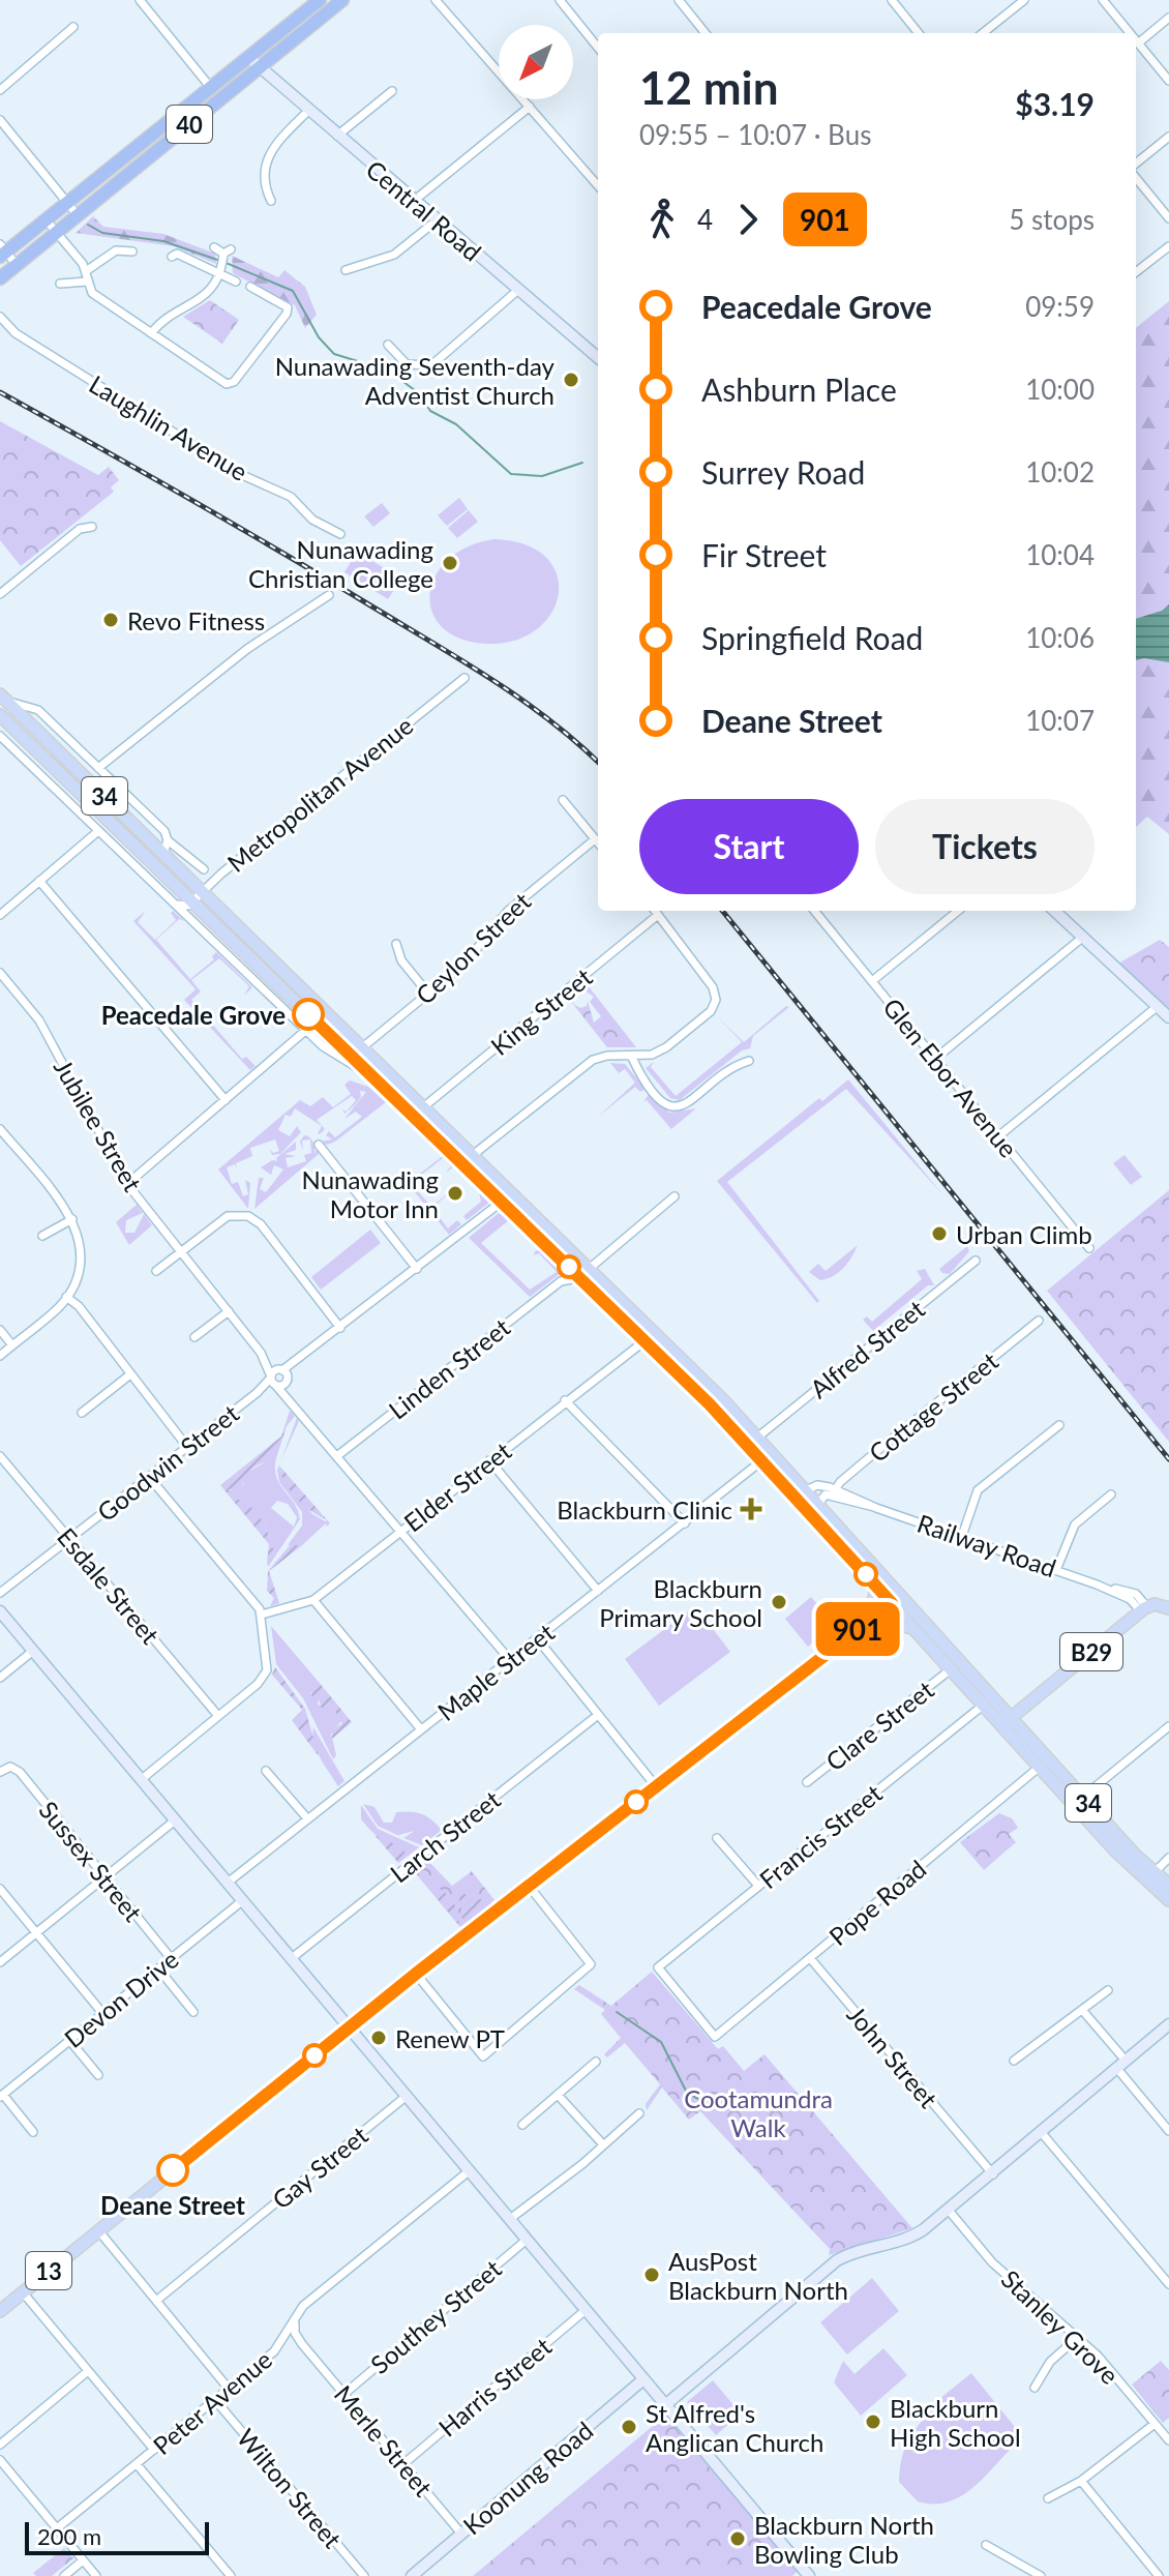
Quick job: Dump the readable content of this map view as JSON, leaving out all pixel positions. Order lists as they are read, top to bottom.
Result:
{
  "streets": {
    "highway": ["40"],
    "main road": [
      "Central Road",
      "34",
      "B29",
      "13",
      "Koonung Road"
    ],
    "street": [
      "Laughlin Avenue",
      "Metropolitan Avenue",
      "Ceylon Street",
      "King Street",
      "Glen Ebor Avenue",
      "Jubilee Street",
      "Alfred Street",
      "Linden Street",
      "Cottage Street",
      "Goodwin Street",
      "Elder Street",
      "Railway Road",
      "Esdale Street",
      "Maple Street",
      "Clare Street",
      "Larch Street",
      "Francis Street",
      "Sussex Street",
      "Pope Road",
      "Devon Drive",
      "John Street",
      "Gay Street",
      "Southey Street",
      "Stanley Grove",
      "Harris Street",
      "Peter Avenue",
      "Merle Street",
      "Wilton Street"
    ]
  },
  "crossings": [
    ["40", "Central Road"],
    ["Metropolitan Avenue", "34"],
    ["34", "Ceylon Street"],
    ["34", "King Street"],
    ["34", "Alfred Street"],
    ["34", "Elder Street"],
    ["34", "Railway Road"],
    ["34", "B29"],
    ["34", "Maple Street"],
    ["34", "Clare Street"],
    ["34", "Francis Street"],
    ["34", "Pope Road"],
    ["34", "13"],
    ["Jubilee Street", "Linden Street"],
    ["Jubilee Street", "Goodwin Street"],
    ["Jubilee Street", "Elder Street"],
    ["Jubilee Street", "Maple Street"],
    ["Cottage Street", "Railway Road"],
    ["Goodwin Street", "Esdale Street"],
    ["Railway Road", "B29"],
    ["Francis Street", "Pope Road"],
    ["Sussex Street", "Devon Drive"],
    ["Pope Road", "John Street"],
    ["Southey Street", "Merle Street"],
    ["Harris Street", "Merle Street"],
    ["Peter Avenue", "Merle Street"],
    ["Peter Avenue", "Wilton Street"],
    ["Merle Street", "Koonung Road"]
  ],
  "parks": ["Cootamundra Walk"],
  "places": {
    "other": [
      "Nunawading Seventh-day Adventist Church",
      "Nunawading Christian College",
      "Revo Fitness",
      "Peacedale Grove",
      "Nunawading Motor Inn",
      "Urban Climb",
      "Blackburn Primary School",
      "Renew PT",
      "Deane Street",
      "AusPost Blackburn North",
      "Blackburn High School",
      "St Alfred's Anglican Church",
      "Blackburn North Bowling Club"
    ],
    "health": ["Blackburn Clinic"]
  },
  "lines": ["bus line 901"],
  "scale_bar": "200 m",
  "north": "bottom left",
  "page": {
    "on_map": "901",
    "heading": ["12 min", "09:55 – 10:07 · Bus", "$3.19"],
    "legs": ["4", "901", "5 stops"],
    "list": [
      {
        "name": "Peacedale Grove",
        "value": "09:59"
      },
      {
        "name": "Ashburn Place",
        "value": "10:00"
      },
      {
        "name": "Surrey Road",
        "value": "10:02"
      },
      {
        "name": "Fir Street",
        "value": "10:04"
      },
      {
        "name": "Springfield Road",
        "value": "10:06"
      },
      {
        "name": "Deane Street",
        "value": "10:07"
      }
    ],
    "buttons": ["Start", "Tickets"],
    "scale": "200 m"
  }
}
